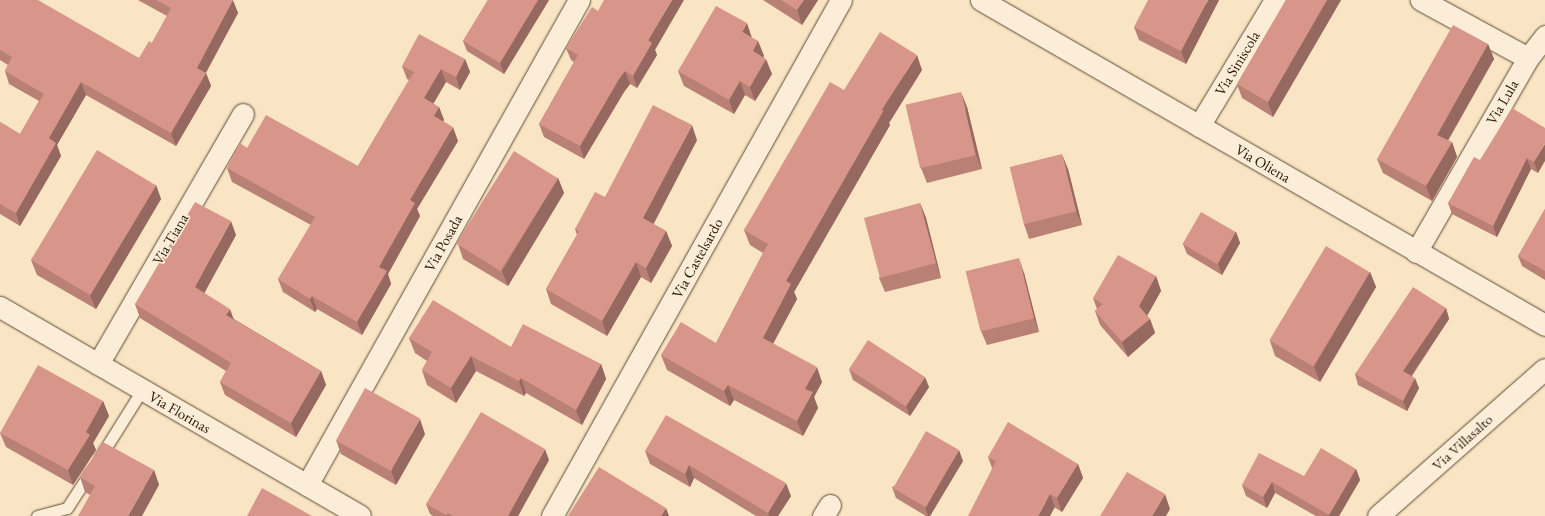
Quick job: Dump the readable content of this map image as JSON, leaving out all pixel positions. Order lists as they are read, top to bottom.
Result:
{
  "streets": {
    "street": [
      "Via Siniscola",
      "Via Lula",
      "Via Oliena",
      "Via Tiana",
      "Via Posada",
      "Via Castelsardo",
      "Via Florinas",
      "Via Villasalto"
    ]
  },
  "crossings": [
    ["Via Siniscola", "Via Oliena"],
    ["Via Lula", "Via Oliena"],
    ["Via Tiana", "Via Florinas"],
    ["Via Posada", "Via Florinas"]
  ]
}
